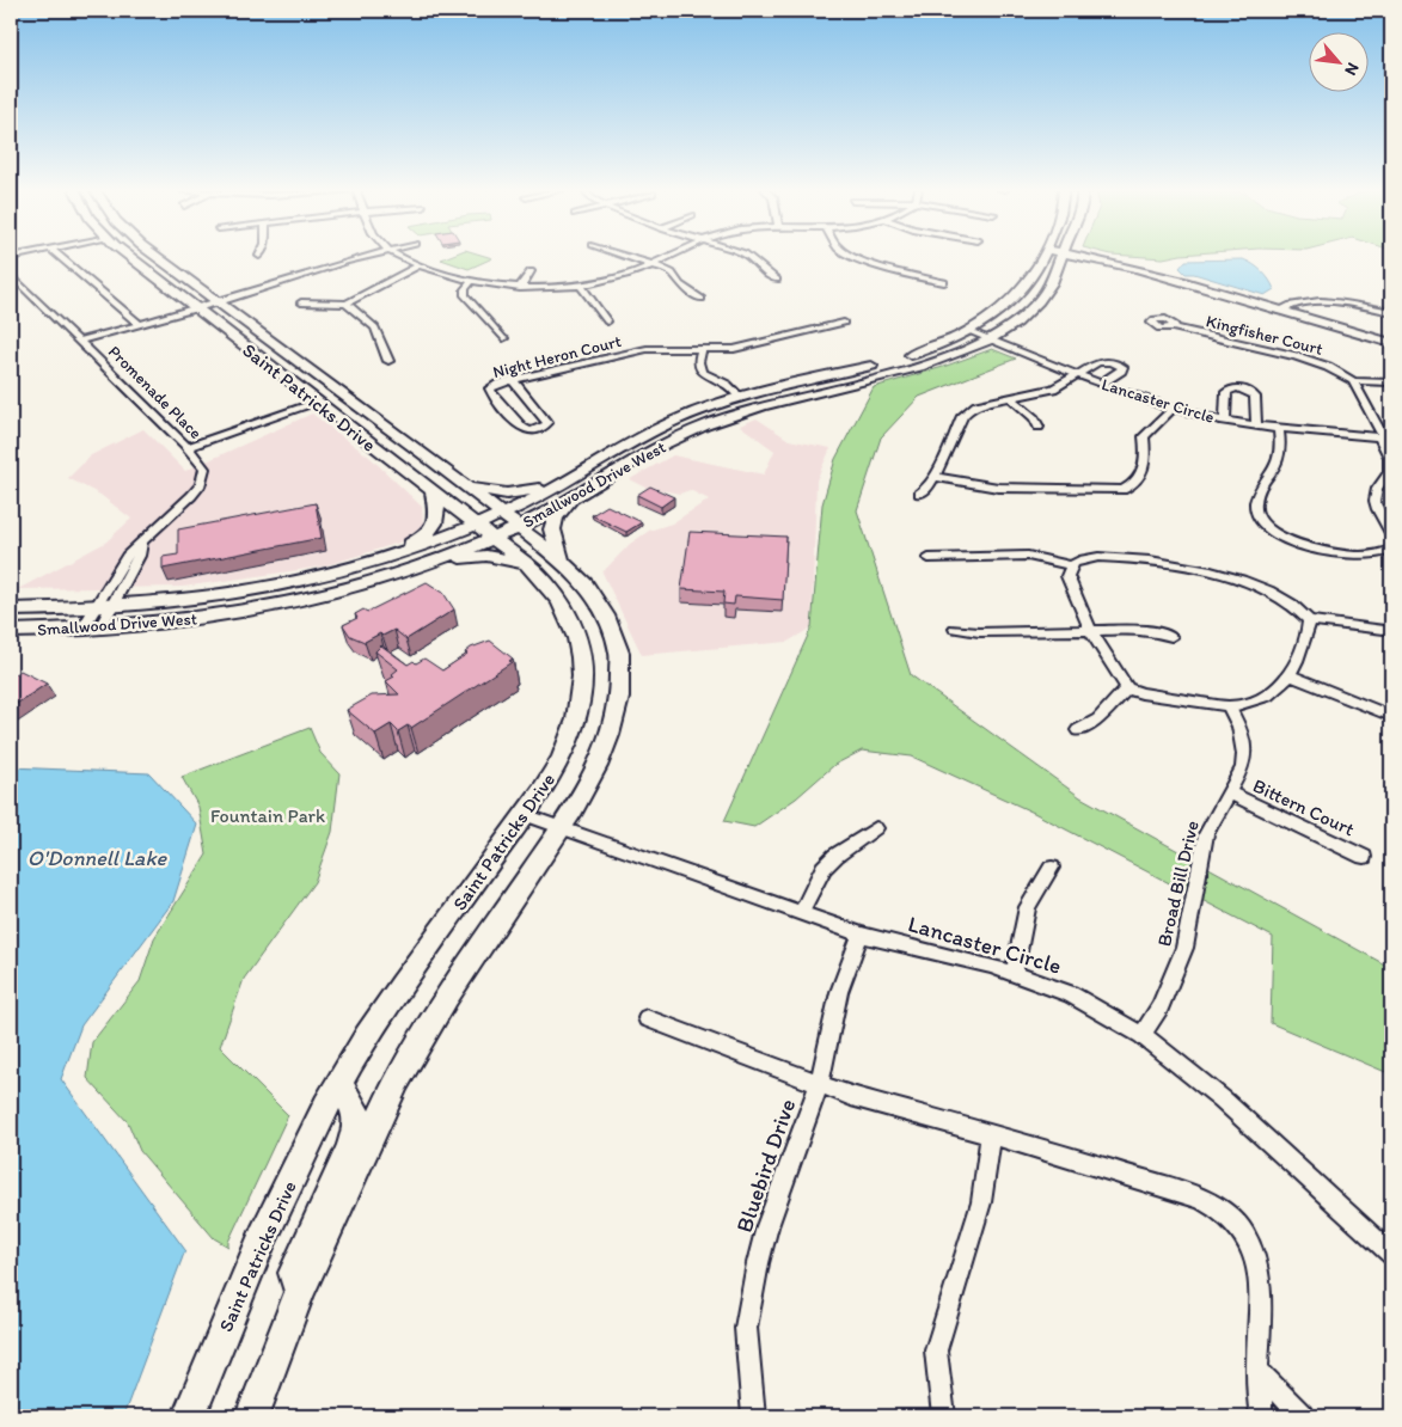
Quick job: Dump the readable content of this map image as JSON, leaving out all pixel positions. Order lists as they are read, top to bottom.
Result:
{
  "streets": {
    "main road": ["Saint Patricks Drive", "Smallwood Drive West"],
    "street": [
      "Kingfisher Court",
      "Night Heron Court",
      "Promenade Place",
      "Lancaster Circle",
      "Bittern Court",
      "Broad Bill Drive",
      "Bluebird Drive"
    ]
  },
  "crossings": [
    ["Promenade Place", "Smallwood Drive West"],
    ["Saint Patricks Drive", "Lancaster Circle"],
    ["Saint Patricks Drive", "Smallwood Drive West"],
    ["Lancaster Circle", "Smallwood Drive West"],
    ["Lancaster Circle", "Broad Bill Drive"],
    ["Lancaster Circle", "Bluebird Drive"],
    ["Bittern Court", "Broad Bill Drive"]
  ],
  "water": ["O'Donnell Lake"],
  "parks": ["Fountain Park"],
  "north": "bottom right"
}
